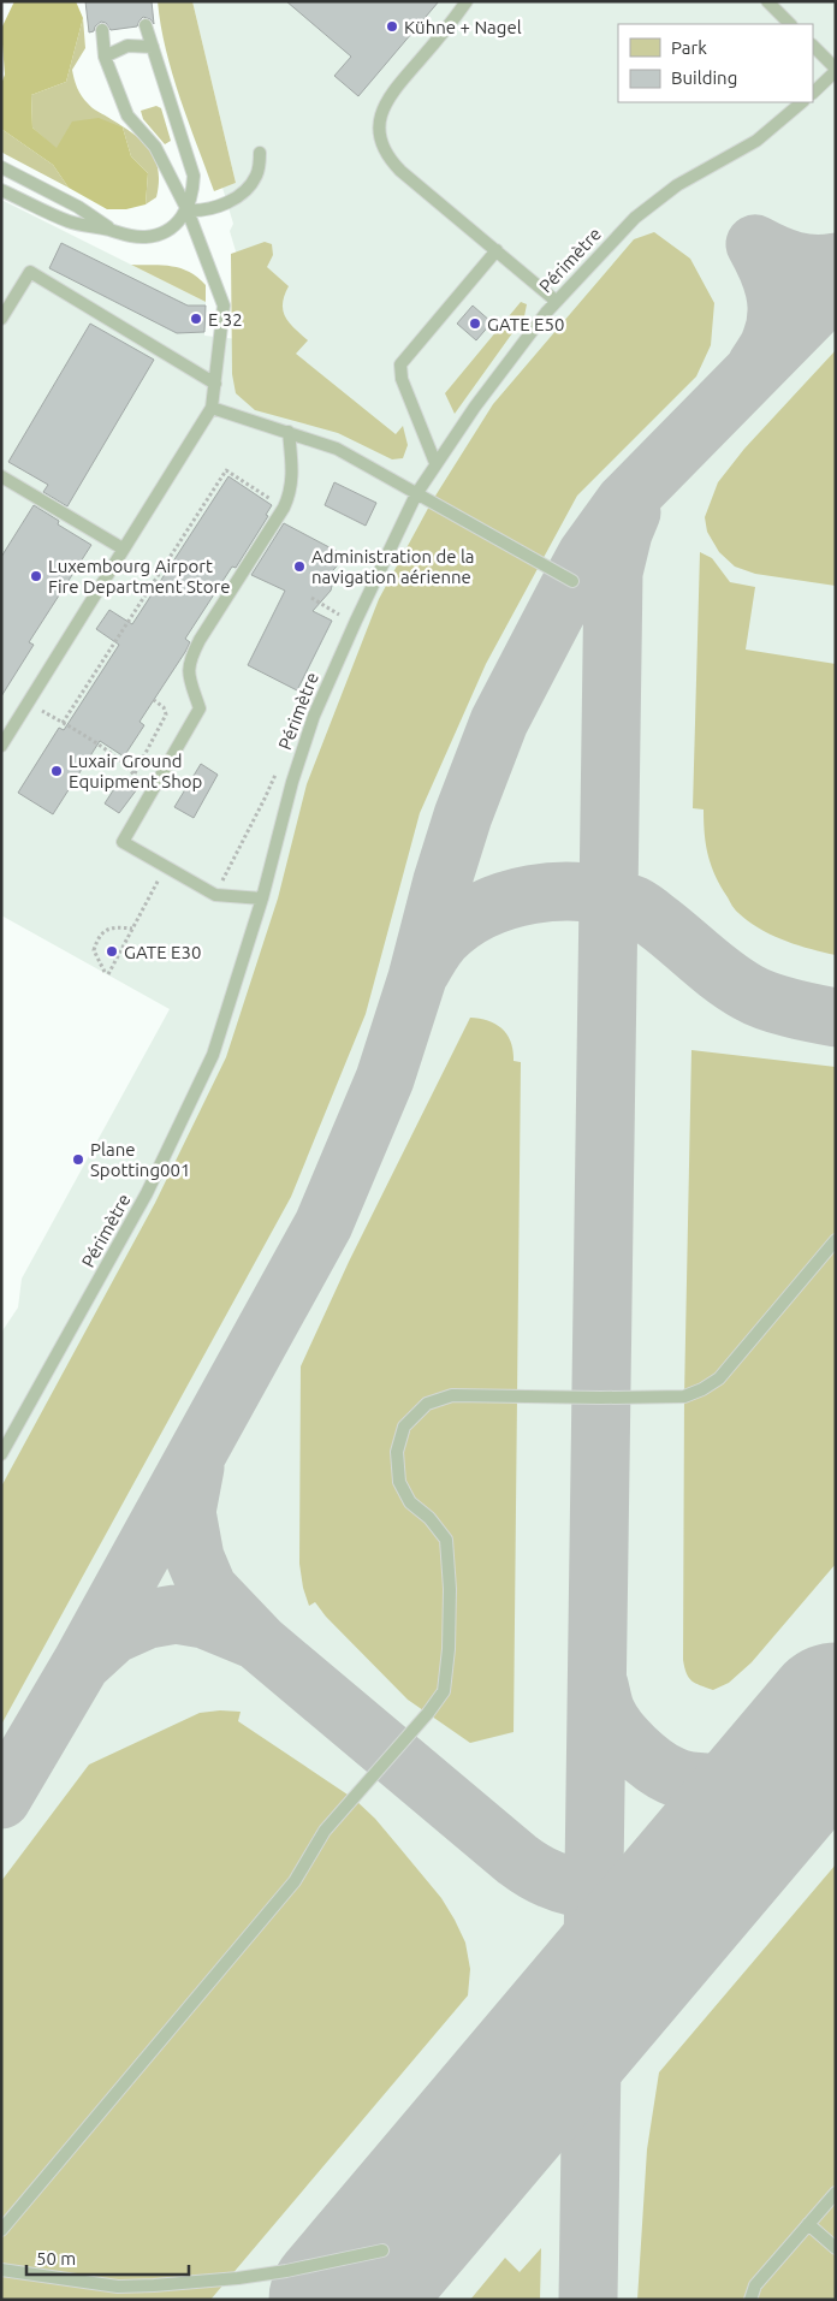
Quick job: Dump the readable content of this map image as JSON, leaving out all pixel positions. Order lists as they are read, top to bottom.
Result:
{
  "streets": {
    "lane": ["Périmètre"]
  },
  "places": [
    "Kühne + Nagel",
    "E 32",
    "GATE E50",
    "Administration de la navigation aérienne",
    "Luxembourg Airport Fire Department Store",
    "Luxair Ground Equipment Shop",
    "GATE E30",
    "Plane Spotting001"
  ],
  "legend": ["Park", "Building"],
  "scale_bar": "50 m"
}
